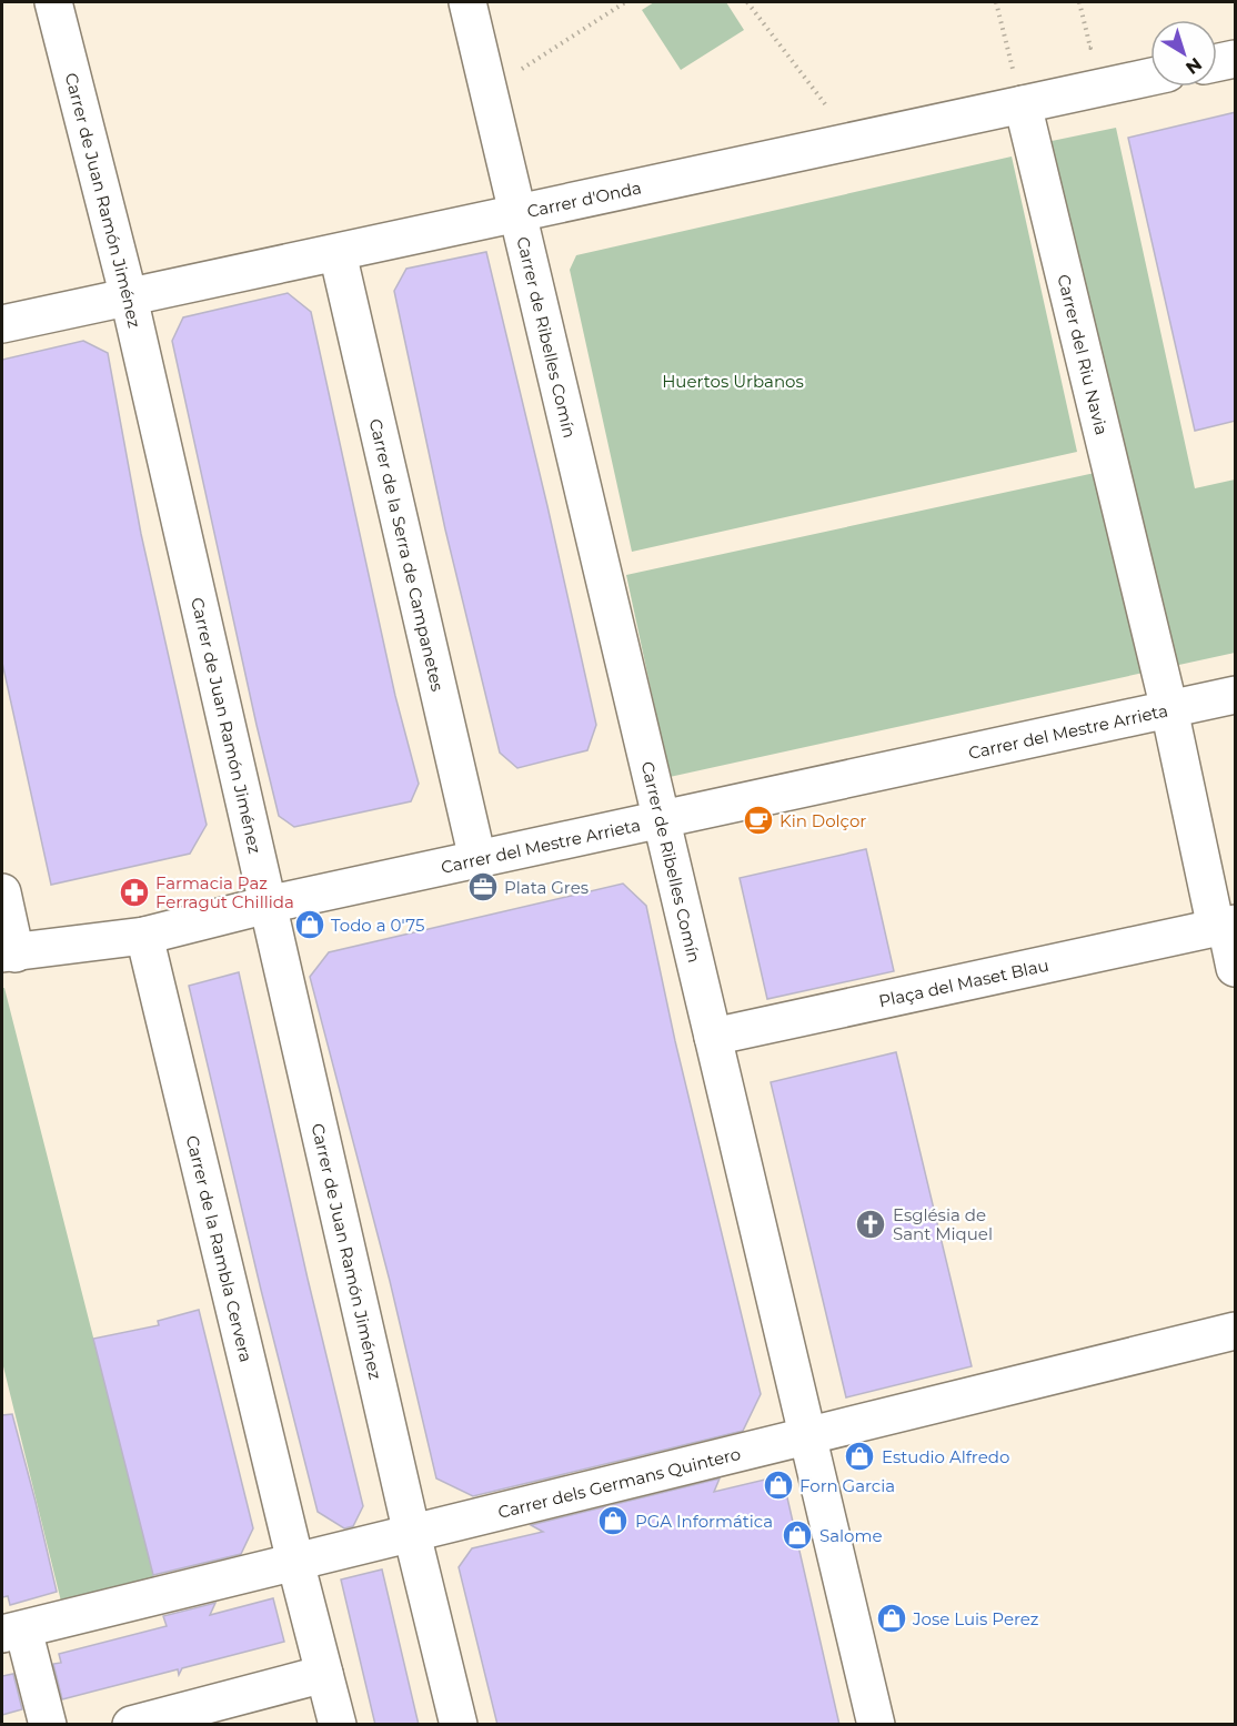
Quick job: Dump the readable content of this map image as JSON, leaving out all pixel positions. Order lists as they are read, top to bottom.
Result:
{
  "streets": {
    "street": [
      "Carrer d'Onda",
      "Carrer de Juan Ramón Jiménez",
      "Carrer de Ribelles Comín",
      "Carrer del Riu Navia",
      "Carrer de la Serra de Campanetes",
      "Carrer del Mestre Arrieta",
      "Plaça del Maset Blau",
      "Carrer de la Rambla Cervera",
      "Carrer dels Germans Quintero"
    ]
  },
  "crossings": [
    ["Carrer d'Onda", "Carrer de Juan Ramón Jiménez"],
    ["Carrer d'Onda", "Carrer de Ribelles Comín"],
    ["Carrer d'Onda", "Carrer del Riu Navia"],
    ["Carrer d'Onda", "Carrer de la Serra de Campanetes"],
    ["Carrer de Juan Ramón Jiménez", "Carrer del Mestre Arrieta"],
    ["Carrer de Juan Ramón Jiménez", "Carrer dels Germans Quintero"],
    ["Carrer de Ribelles Comín", "Carrer del Mestre Arrieta"],
    ["Carrer de Ribelles Comín", "Plaça del Maset Blau"],
    ["Carrer de Ribelles Comín", "Carrer dels Germans Quintero"],
    ["Carrer del Riu Navia", "Carrer del Mestre Arrieta"],
    ["Carrer de la Serra de Campanetes", "Carrer del Mestre Arrieta"],
    ["Carrer del Mestre Arrieta", "Carrer de la Rambla Cervera"],
    ["Carrer de la Rambla Cervera", "Carrer dels Germans Quintero"]
  ],
  "parks": ["Huertos Urbanos"],
  "places": {
    "cafe": ["Kin Dolçor"],
    "office": ["Plata Gres"],
    "pharmacy": ["Farmacia Paz Ferragut Chillida"],
    "shop": [
      "Todo a 0'75",
      "Estudio Alfredo",
      "Forn Garcia",
      "PGA Informática",
      "Salome",
      "Jose Luis Perez"
    ],
    "church": ["Església de Sant Miquel"]
  },
  "north": "bottom right"
}
